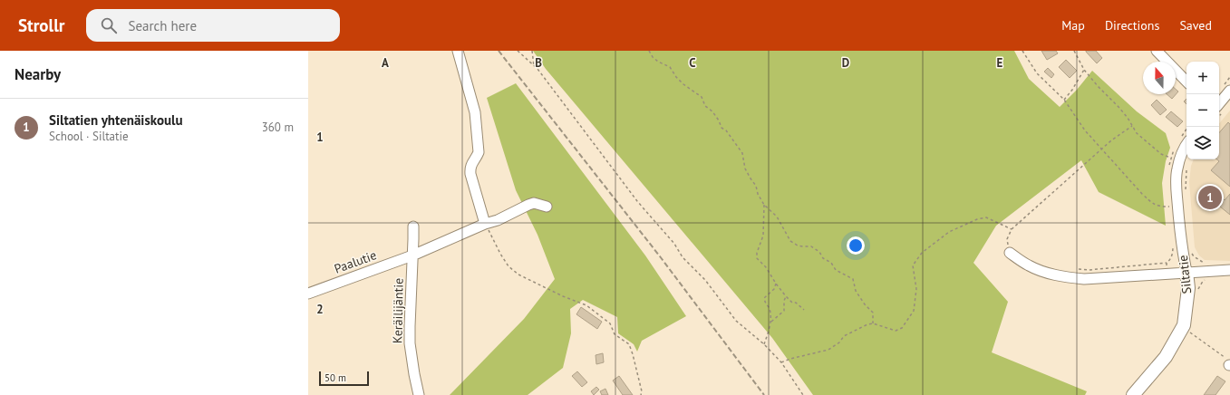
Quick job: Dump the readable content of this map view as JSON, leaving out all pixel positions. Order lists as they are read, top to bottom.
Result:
{
  "streets": {
    "main road": ["Siltatie"],
    "street": ["Paalutie", "Keräilijäntie"]
  },
  "crossings": [
    ["Paalutie", "Keräilijäntie"]
  ],
  "scale_bar": "50 m",
  "north": "top",
  "page": {
    "header": "Strollr",
    "search": "Search here",
    "nav": ["Map", "Directions", "Saved"],
    "heading": "Nearby",
    "map_buttons": ["+", "−"],
    "list": [
      {
        "mark": "1",
        "name": "Siltatien yhtenäiskoulu",
        "note": "School · Siltatie",
        "value": "360 m"
      }
    ],
    "pins": "1",
    "scale": "50 m"
  },
  "grid": {
    "columns": [
      "A",
      "B",
      "C",
      "D",
      "E"
    ],
    "rows": ["1", "2"]
  }
}
